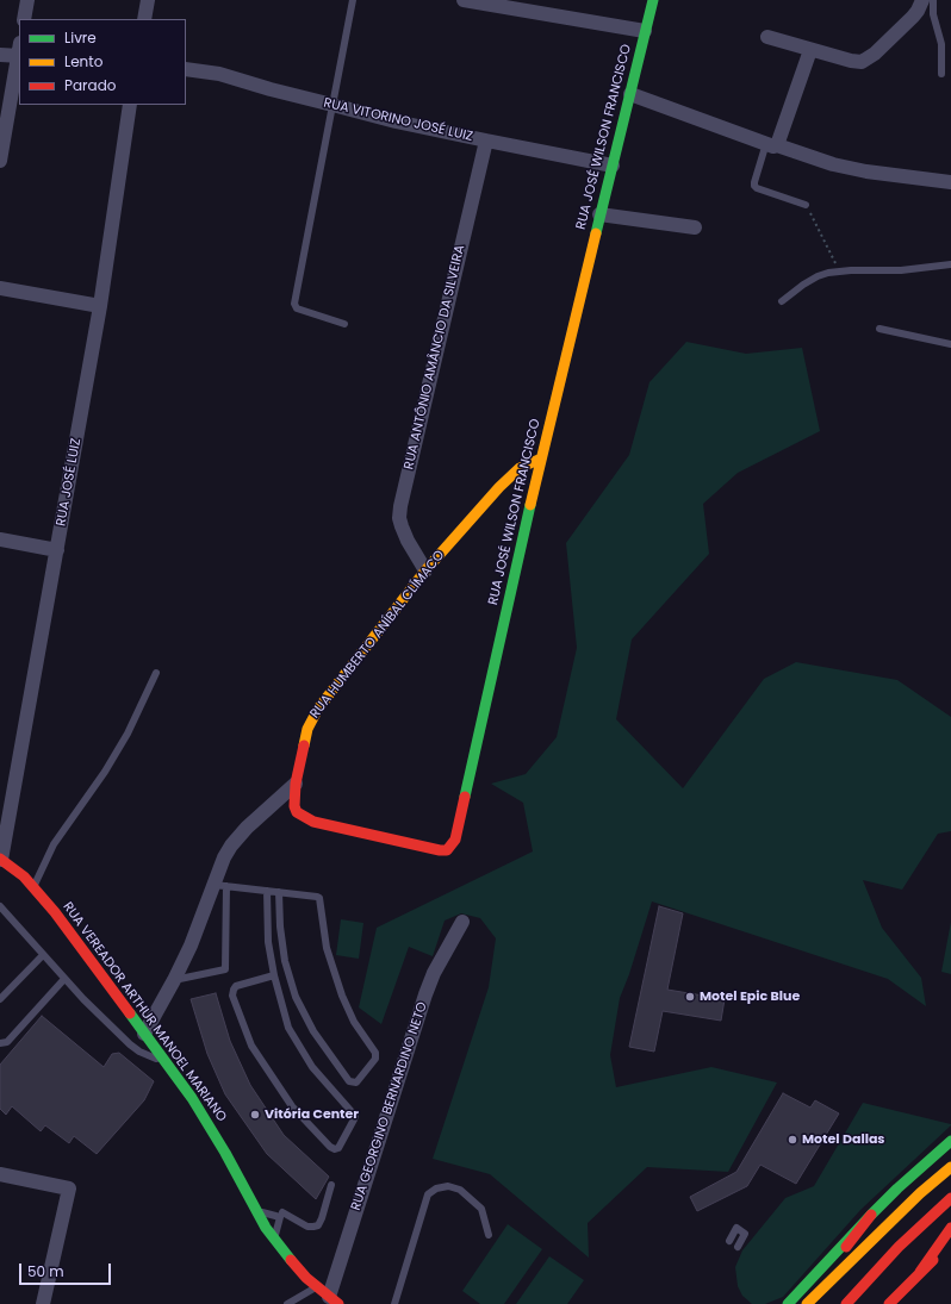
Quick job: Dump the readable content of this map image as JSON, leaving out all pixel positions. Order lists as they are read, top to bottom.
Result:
{
  "streets": {
    "main road": ["RUA JOSÉ WILSON FRANCISCO", "RUA HUMBERTO ANÍBAL CLÍMACO", "RUA VEREADOR ARTHUR MANOEL MARIANO"],
    "street": [
      "RUA VITORINO JOSÉ LUIZ",
      "RUA ANTÔNIO AMÂNCIO DA SILVEIRA",
      "RUA JOSÉ LUIZ",
      "RUA GEORGINO BERNARDINO NETO"
    ]
  },
  "crossings": [
    ["RUA VITORINO JOSÉ LUIZ", "RUA JOSÉ WILSON FRANCISCO"],
    ["RUA VITORINO JOSÉ LUIZ", "RUA ANTÔNIO AMÂNCIO DA SILVEIRA"],
    ["RUA JOSÉ WILSON FRANCISCO", "RUA HUMBERTO ANÍBAL CLÍMACO"],
    ["RUA ANTÔNIO AMÂNCIO DA SILVEIRA", "RUA HUMBERTO ANÍBAL CLÍMACO"],
    ["RUA JOSÉ LUIZ", "RUA VEREADOR ARTHUR MANOEL MARIANO"],
    ["RUA VEREADOR ARTHUR MANOEL MARIANO", "RUA GEORGINO BERNARDINO NETO"]
  ],
  "places": ["Motel Epic Blue", "Vitória Center", "Motel Dallas"],
  "legend": ["Livre", "Lento", "Parado"],
  "scale_bar": "50 m"
}
